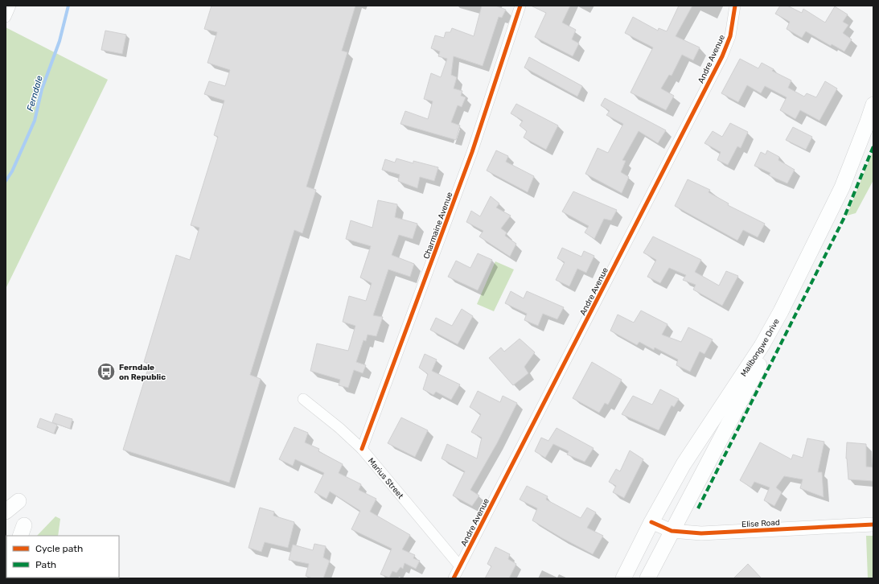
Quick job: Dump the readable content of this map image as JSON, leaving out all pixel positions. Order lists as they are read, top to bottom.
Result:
{
  "streets": {
    "main road": ["Malibongwe Drive"],
    "street": [
      "Andre Avenue",
      "Charmaine Avenue",
      "Marius Street",
      "Elise Road"
    ]
  },
  "crossings": [
    ["Andre Avenue", "Marius Street"],
    ["Charmaine Avenue", "Marius Street"],
    ["Malibongwe Drive", "Elise Road"]
  ],
  "water": ["Ferndale"],
  "places": {
    "bus stop": ["Ferndale on Republic"]
  },
  "legend": ["Cycle path", "Path"]
}
